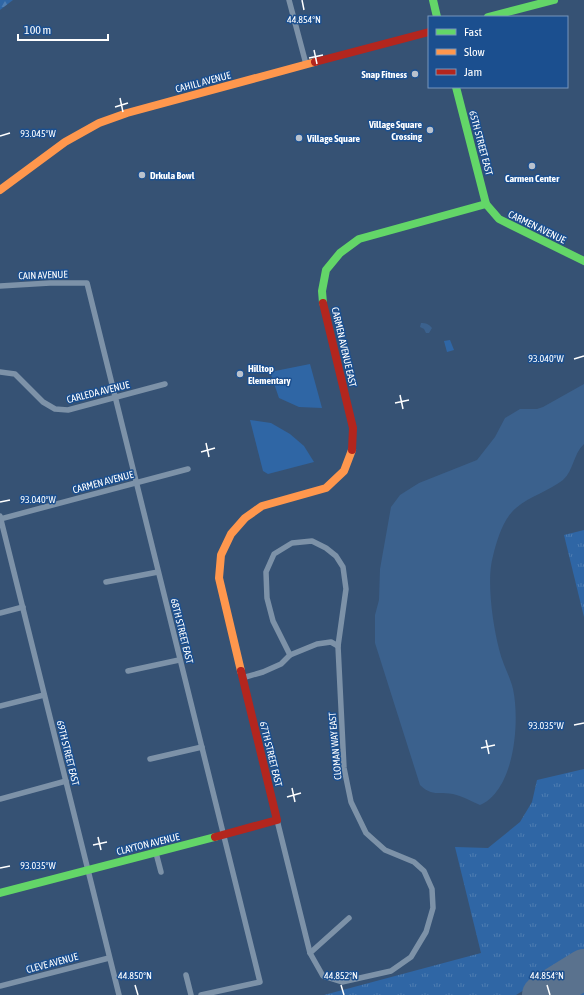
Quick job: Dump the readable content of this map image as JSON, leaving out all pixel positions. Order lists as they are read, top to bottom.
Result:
{
  "streets": {
    "street": [
      "CAHILL AVENUE",
      "65TH STREET EAST",
      "CARMEN AVENUE",
      "CAIN AVENUE",
      "CARMEN AVENUE EAST",
      "CARLEDA AVENUE",
      "68TH STREET EAST",
      "CLOMAN WAY EAST",
      "69TH STREET EAST",
      "67TH STREET EAST",
      "CLAYTON AVENUE",
      "CLEVE AVENUE"
    ]
  },
  "crossings": [
    ["65TH STREET EAST", "CARMEN AVENUE"],
    ["65TH STREET EAST", "CARMEN AVENUE EAST"],
    ["CARMEN AVENUE", "CARMEN AVENUE EAST"],
    ["CARMEN AVENUE", "68TH STREET EAST"],
    ["CARMEN AVENUE", "69TH STREET EAST"],
    ["CAIN AVENUE", "68TH STREET EAST"],
    ["CARMEN AVENUE EAST", "67TH STREET EAST"],
    ["CARLEDA AVENUE", "68TH STREET EAST"],
    ["68TH STREET EAST", "CLAYTON AVENUE"],
    ["CLOMAN WAY EAST", "67TH STREET EAST"],
    ["69TH STREET EAST", "CLAYTON AVENUE"],
    ["69TH STREET EAST", "CLEVE AVENUE"],
    ["67TH STREET EAST", "CLAYTON AVENUE"]
  ],
  "places": [
    "Snap Fitness",
    "Village Square Crossing",
    "Village Square",
    "Carmen Center",
    "Drkula Bowl",
    "Hilltop Elementary"
  ],
  "legend": ["Fast", "Slow", "Jam"],
  "scale_bar": "100 m",
  "coordinates": [
    "44.854°N",
    "93.045°W",
    "93.040°W",
    "93.035°W",
    "44.850°N",
    "44.852°N"
  ]
}
